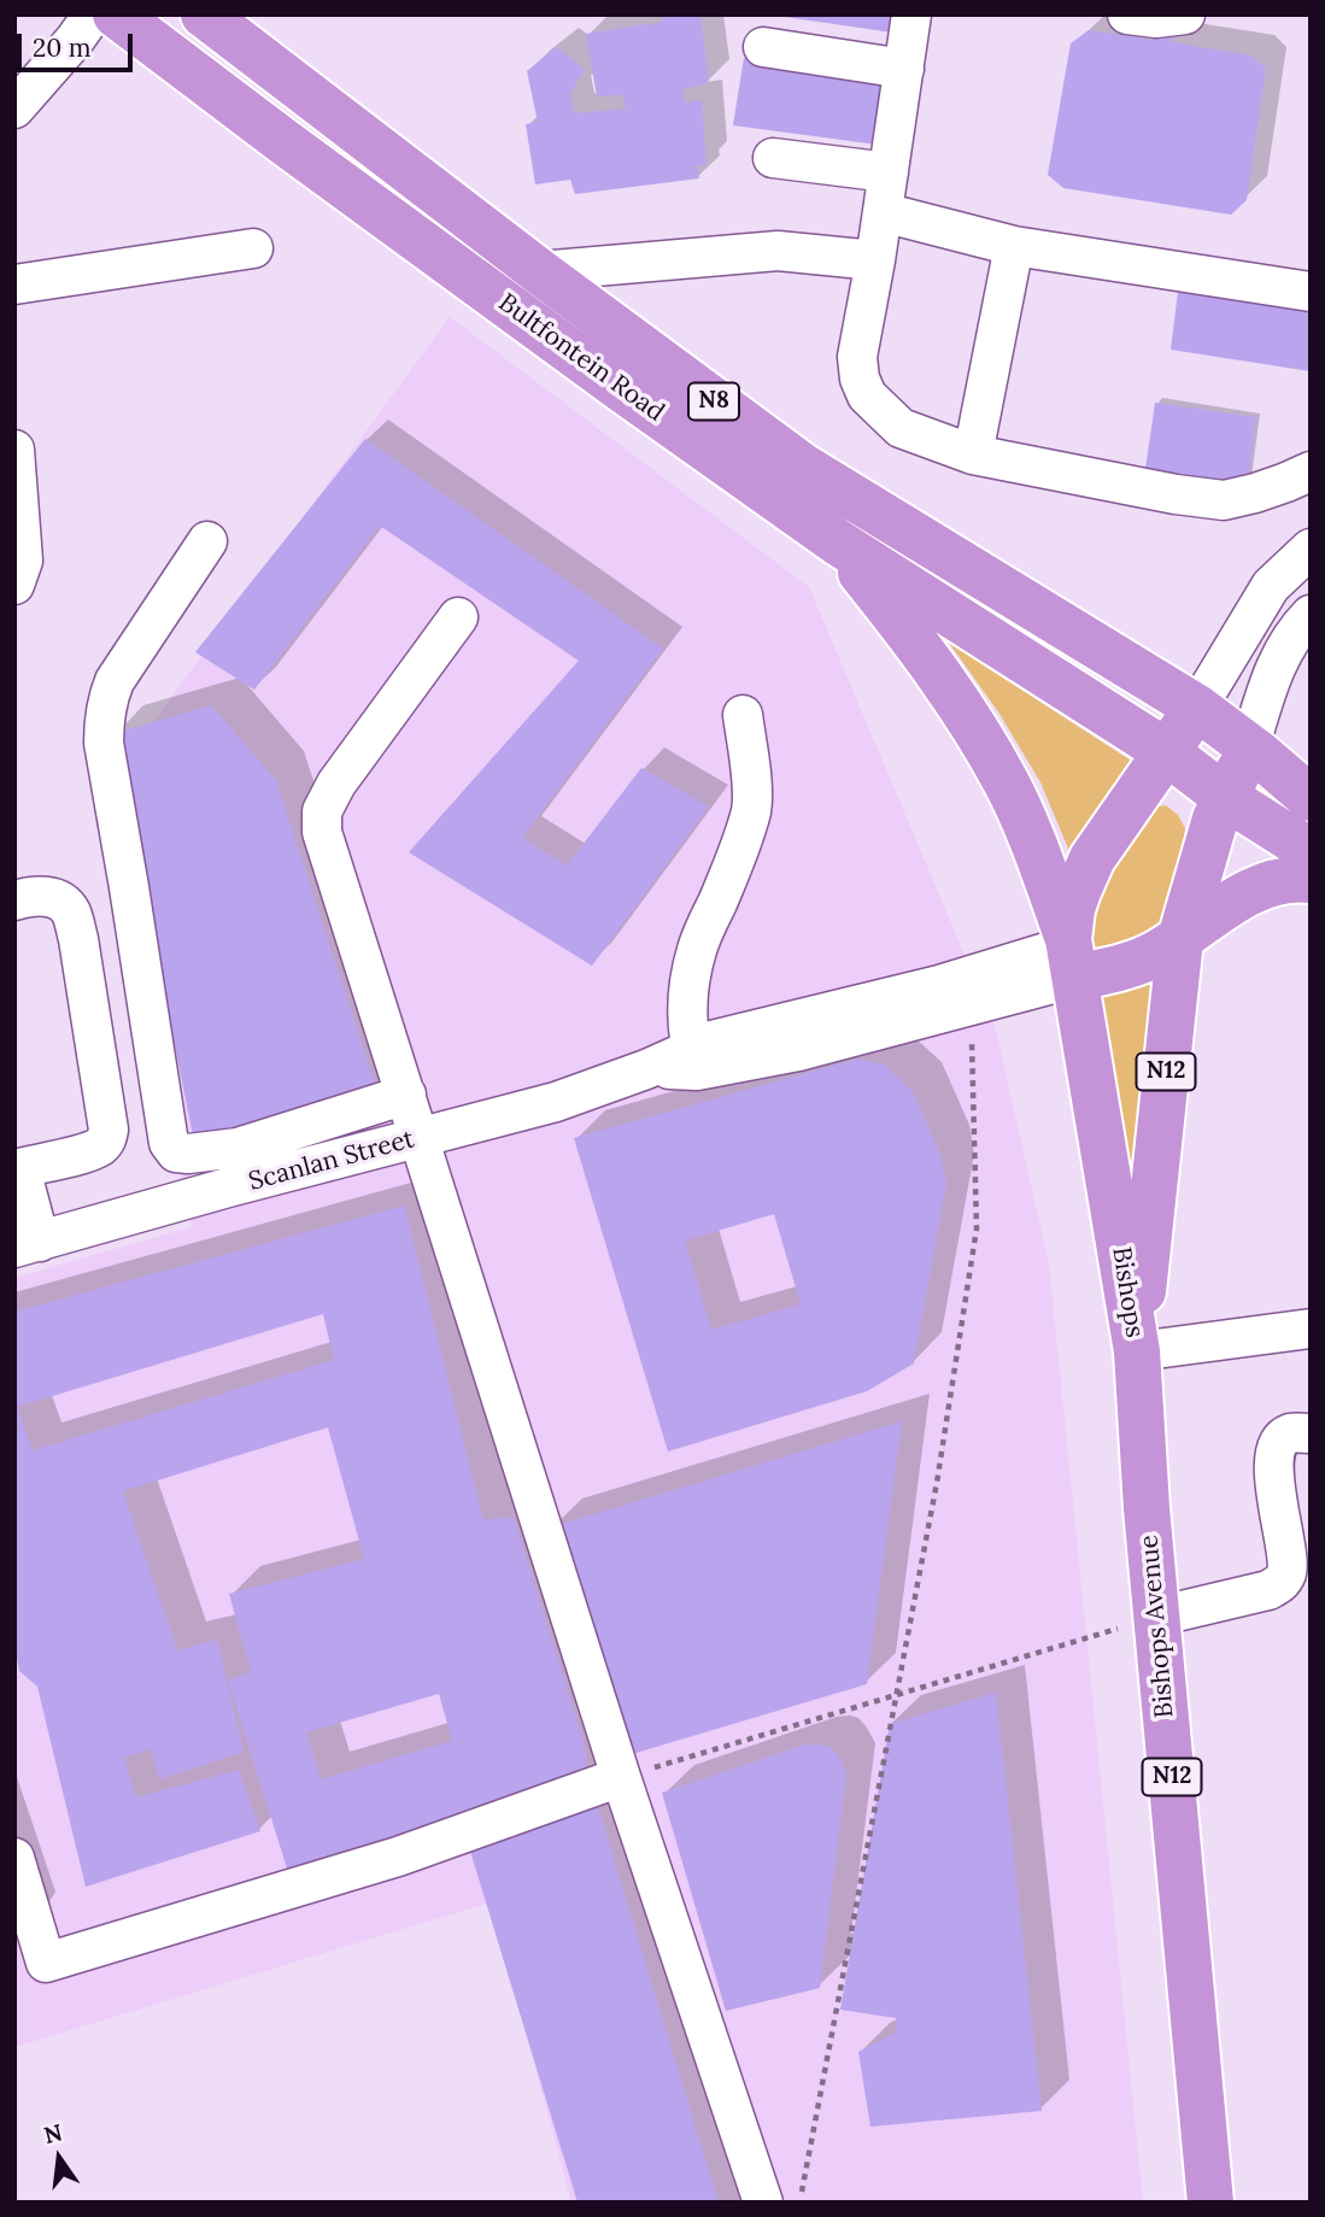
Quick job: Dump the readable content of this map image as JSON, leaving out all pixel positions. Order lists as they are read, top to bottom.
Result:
{
  "streets": {
    "highway": [
      "Bultfontein Road",
      "N8",
      "N12",
      "Bishops",
      "Bishops Avenue"
    ],
    "street": ["Scanlan Street"]
  },
  "crossings": [
    ["Bultfontein Road", "N8"],
    ["Bultfontein Road", "Bishops"],
    ["N8", "Bishops"],
    ["Scanlan Street", "Bishops"],
    ["Bishops", "Bishops Avenue"]
  ],
  "scale_bar": "20 m",
  "north": "top"
}
